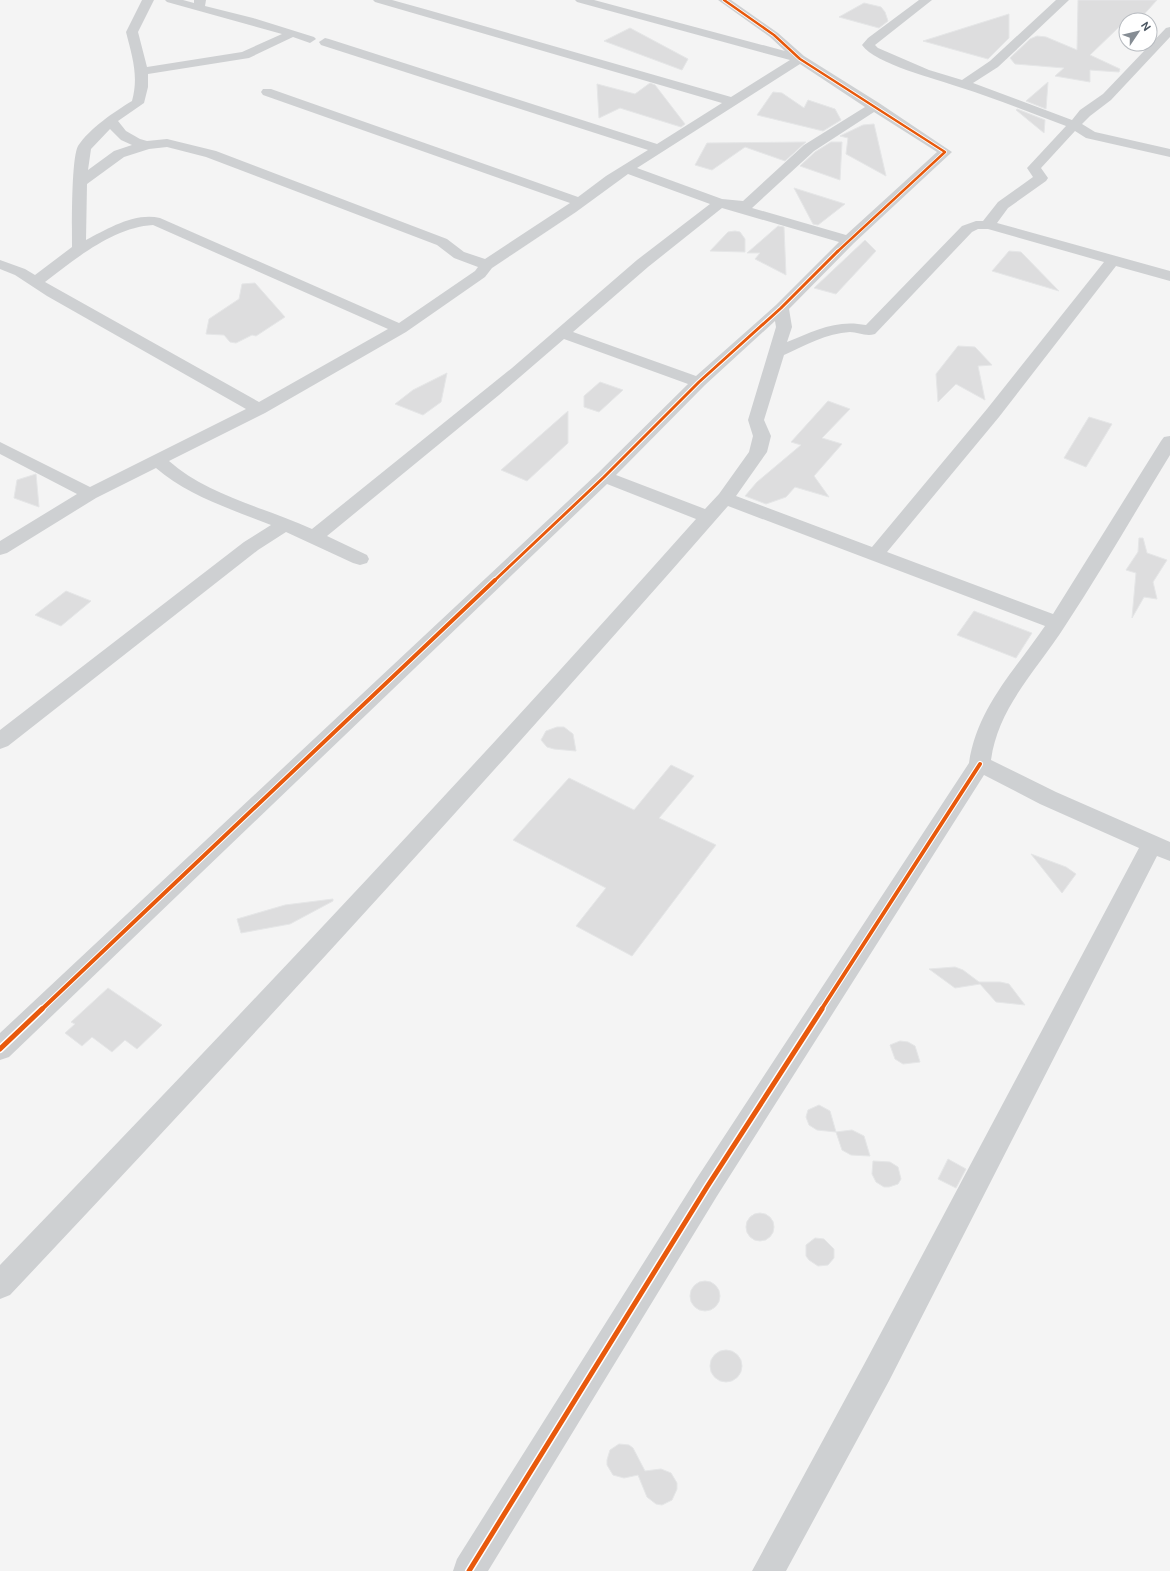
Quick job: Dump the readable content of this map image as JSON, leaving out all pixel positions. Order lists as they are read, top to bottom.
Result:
{
  "north": "top right"
}
